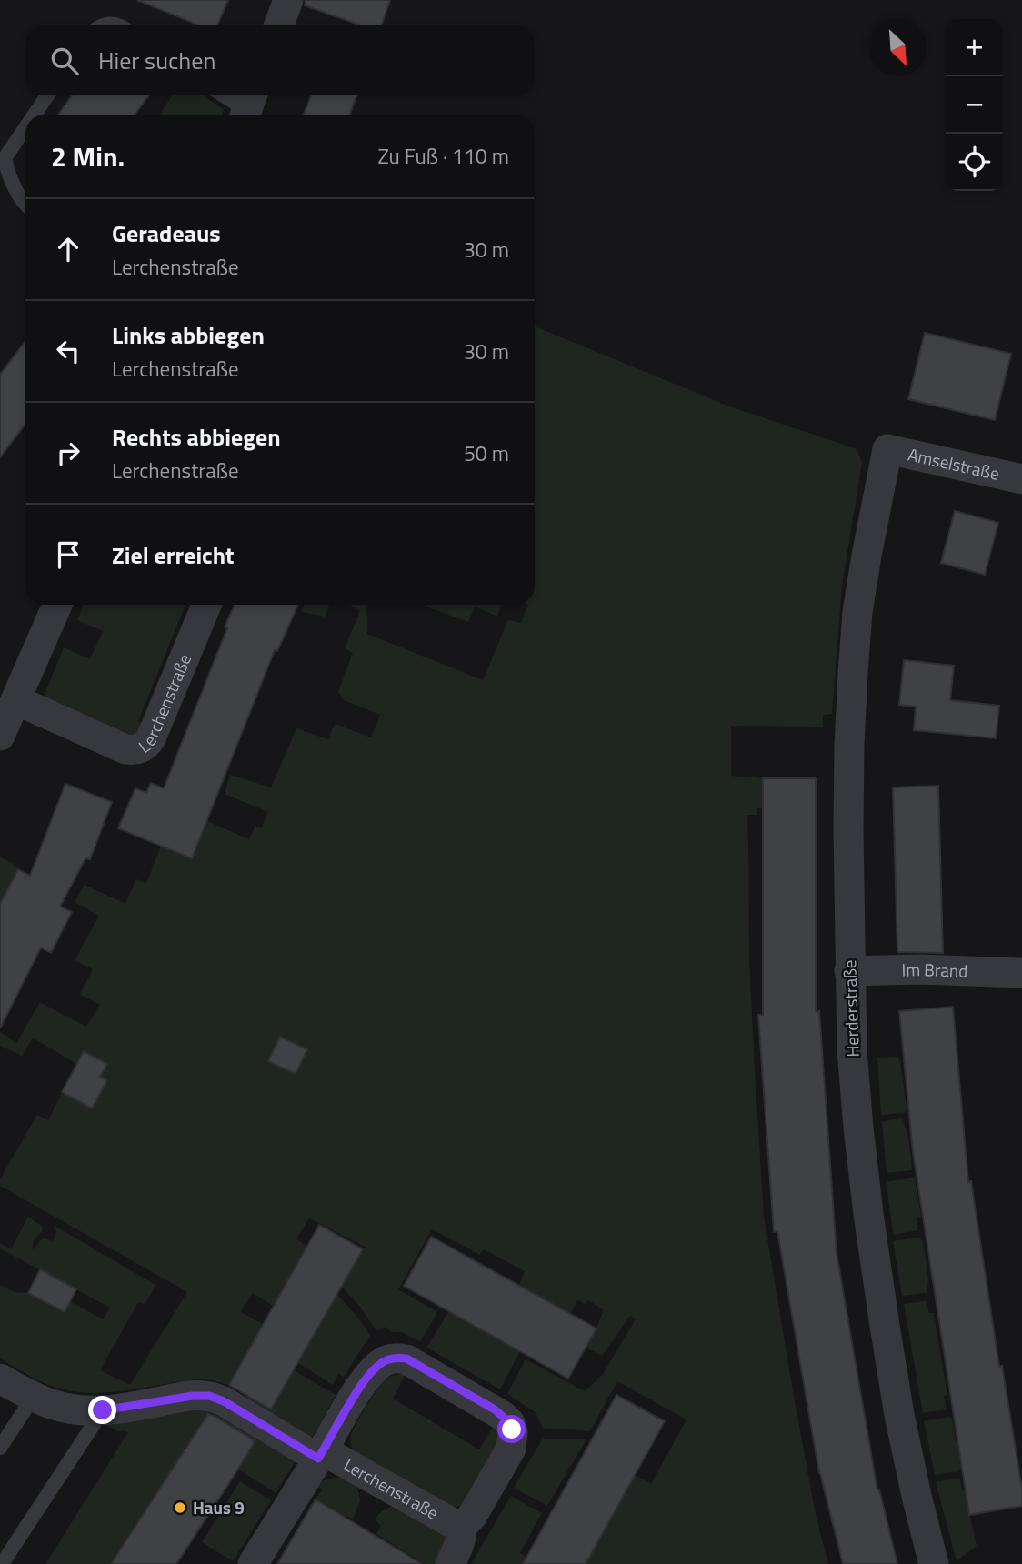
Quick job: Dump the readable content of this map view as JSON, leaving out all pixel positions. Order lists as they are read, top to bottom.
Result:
{
  "streets": {
    "street": [
      "Amselstraße",
      "Lerchenstraße",
      "Im Brand",
      "Herderstraße"
    ]
  },
  "crossings": [
    ["Amselstraße", "Herderstraße"],
    ["Im Brand", "Herderstraße"]
  ],
  "places": ["Haus 9"],
  "north": "bottom right",
  "page": {
    "map_buttons": ["+", "−"],
    "search": "Hier suchen",
    "heading": ["2 Min.", "Zu Fuß · 110 m"],
    "list": [
      ["Geradeaus", "Lerchenstraße", "30 m"],
      ["Links abbiegen", "Lerchenstraße", "30 m"],
      ["Rechts abbiegen", "Lerchenstraße", "50 m"],
      "Ziel erreicht"
    ]
  }
}
